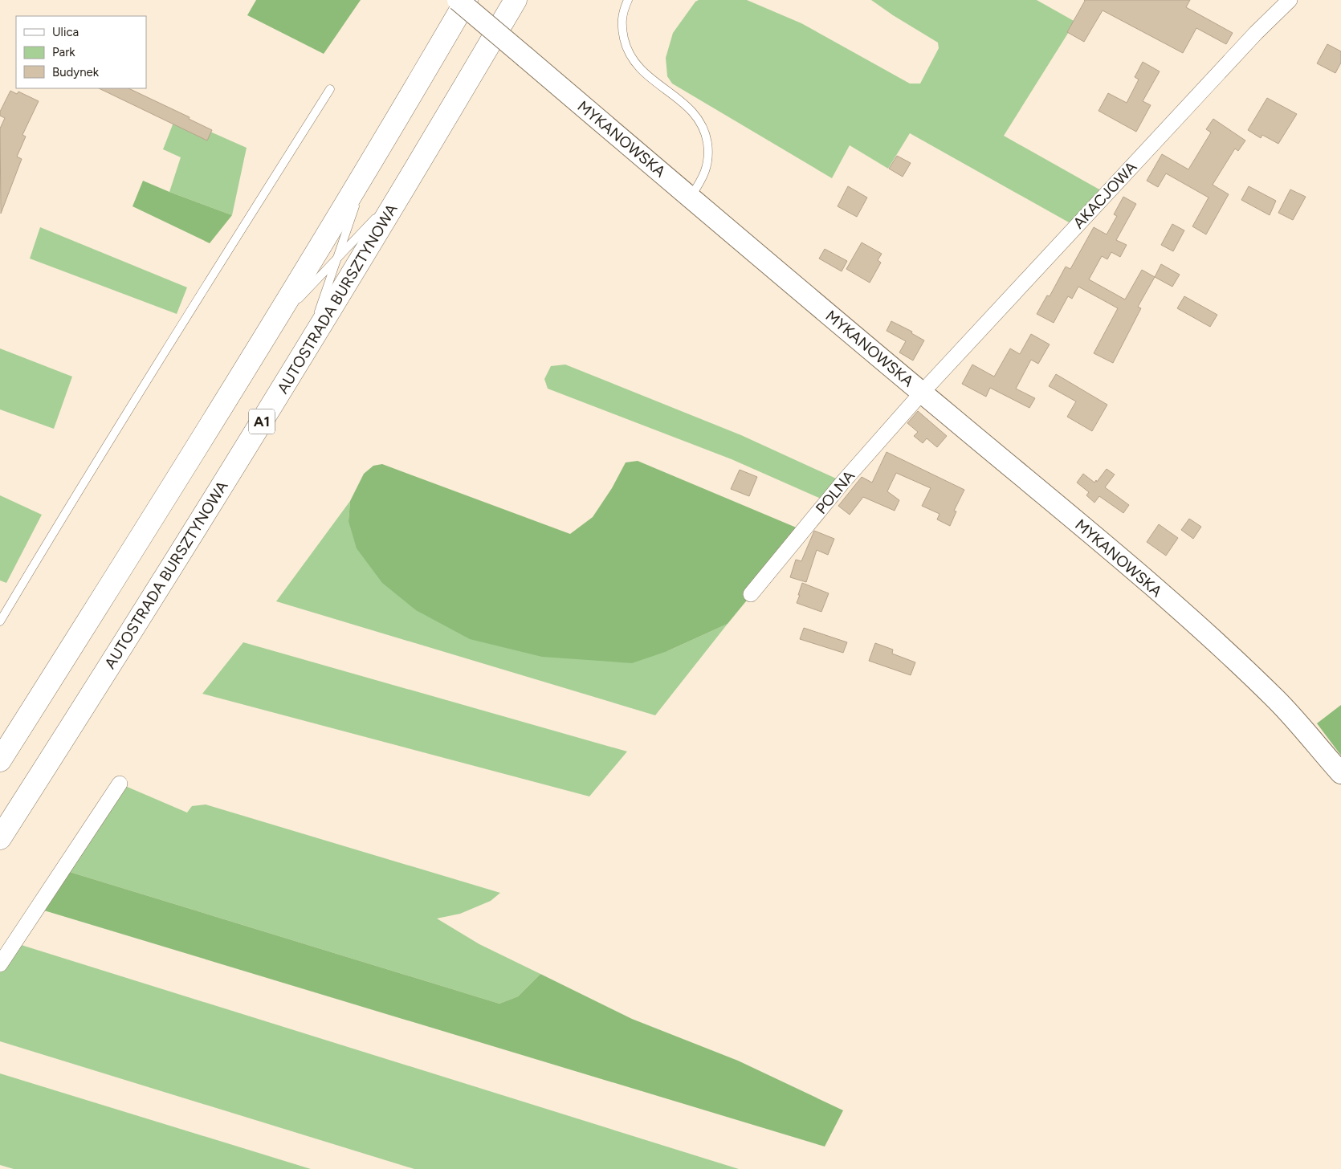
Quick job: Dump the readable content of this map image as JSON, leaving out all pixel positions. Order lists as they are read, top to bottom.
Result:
{
  "streets": {
    "highway": ["AUTOSTRADA BURSZTYNOWA", "A1"],
    "main road": ["MYKANOWSKA"],
    "street": ["AKACJOWA", "POLNA"]
  },
  "crossings": [
    ["MYKANOWSKA", "AKACJOWA"],
    ["MYKANOWSKA", "POLNA"],
    ["AKACJOWA", "POLNA"]
  ],
  "legend": ["Ulica", "Park", "Budynek"]
}
